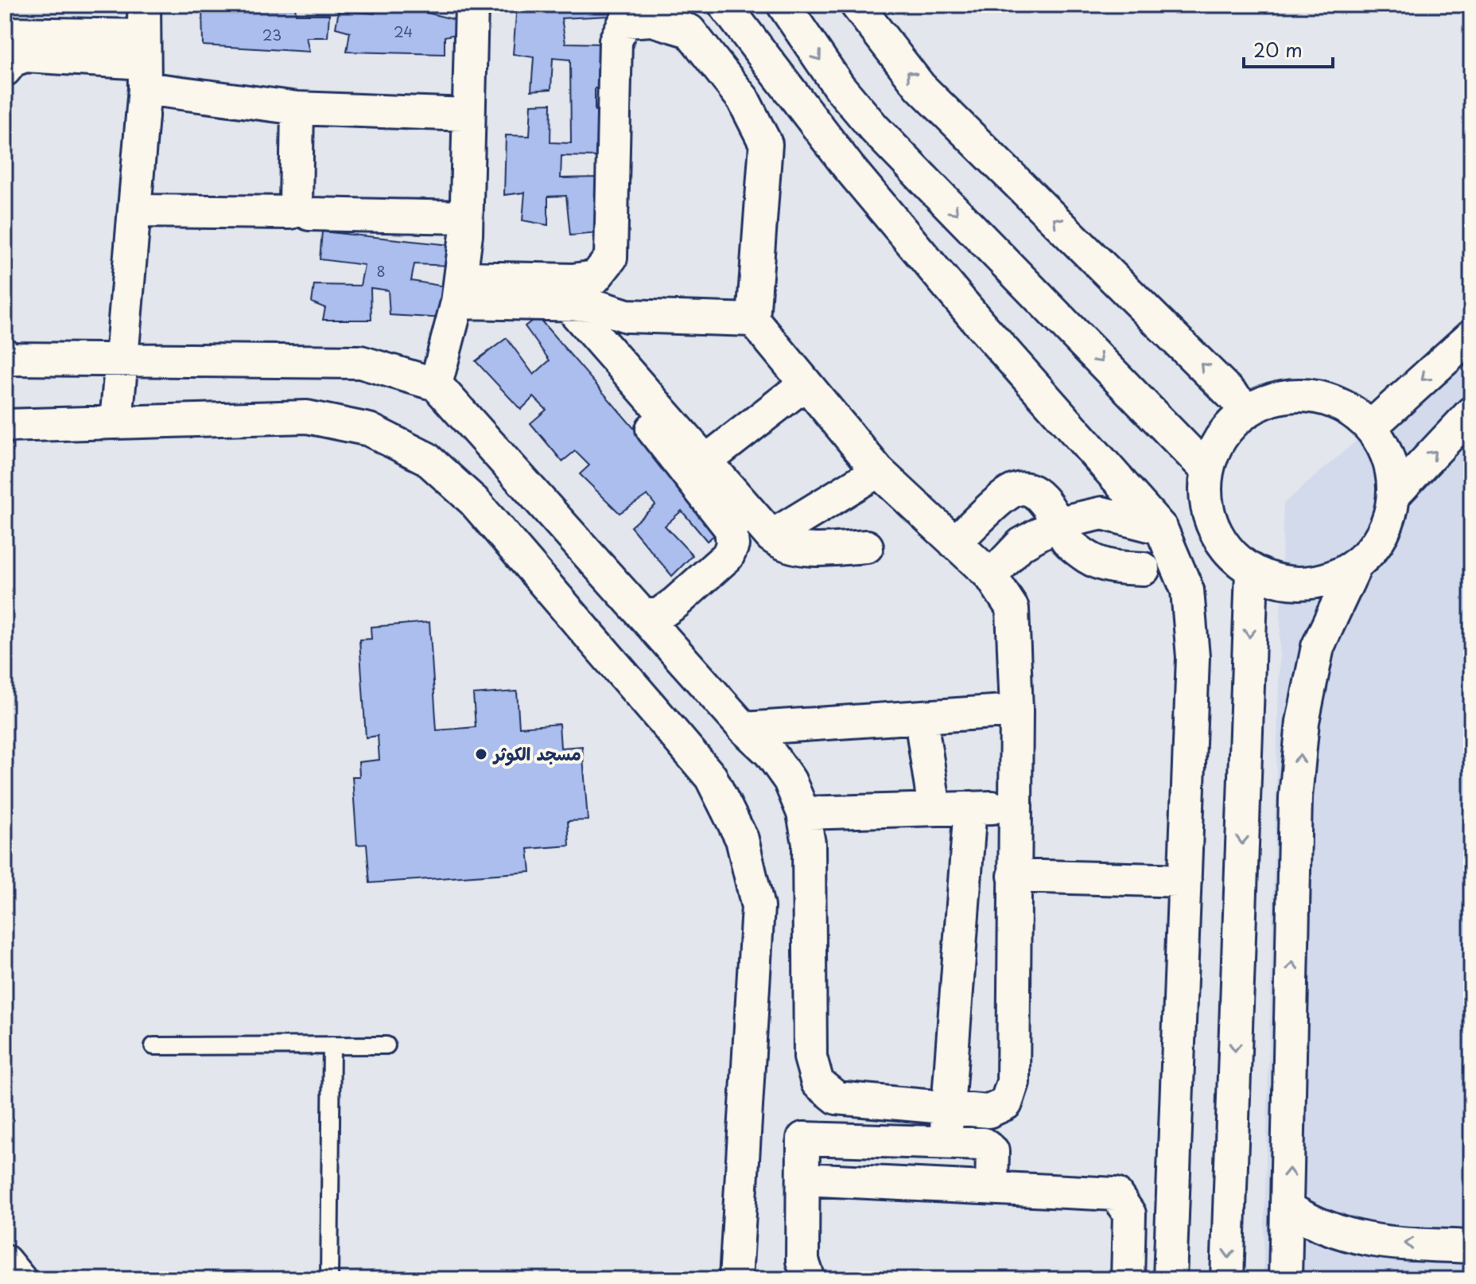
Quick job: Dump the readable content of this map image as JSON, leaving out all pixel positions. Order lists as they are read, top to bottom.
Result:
{
  "places": ["مسجد الكوثر"],
  "house_numbers": ["24", "23", "8"],
  "scale_bar": "20 m"
}
